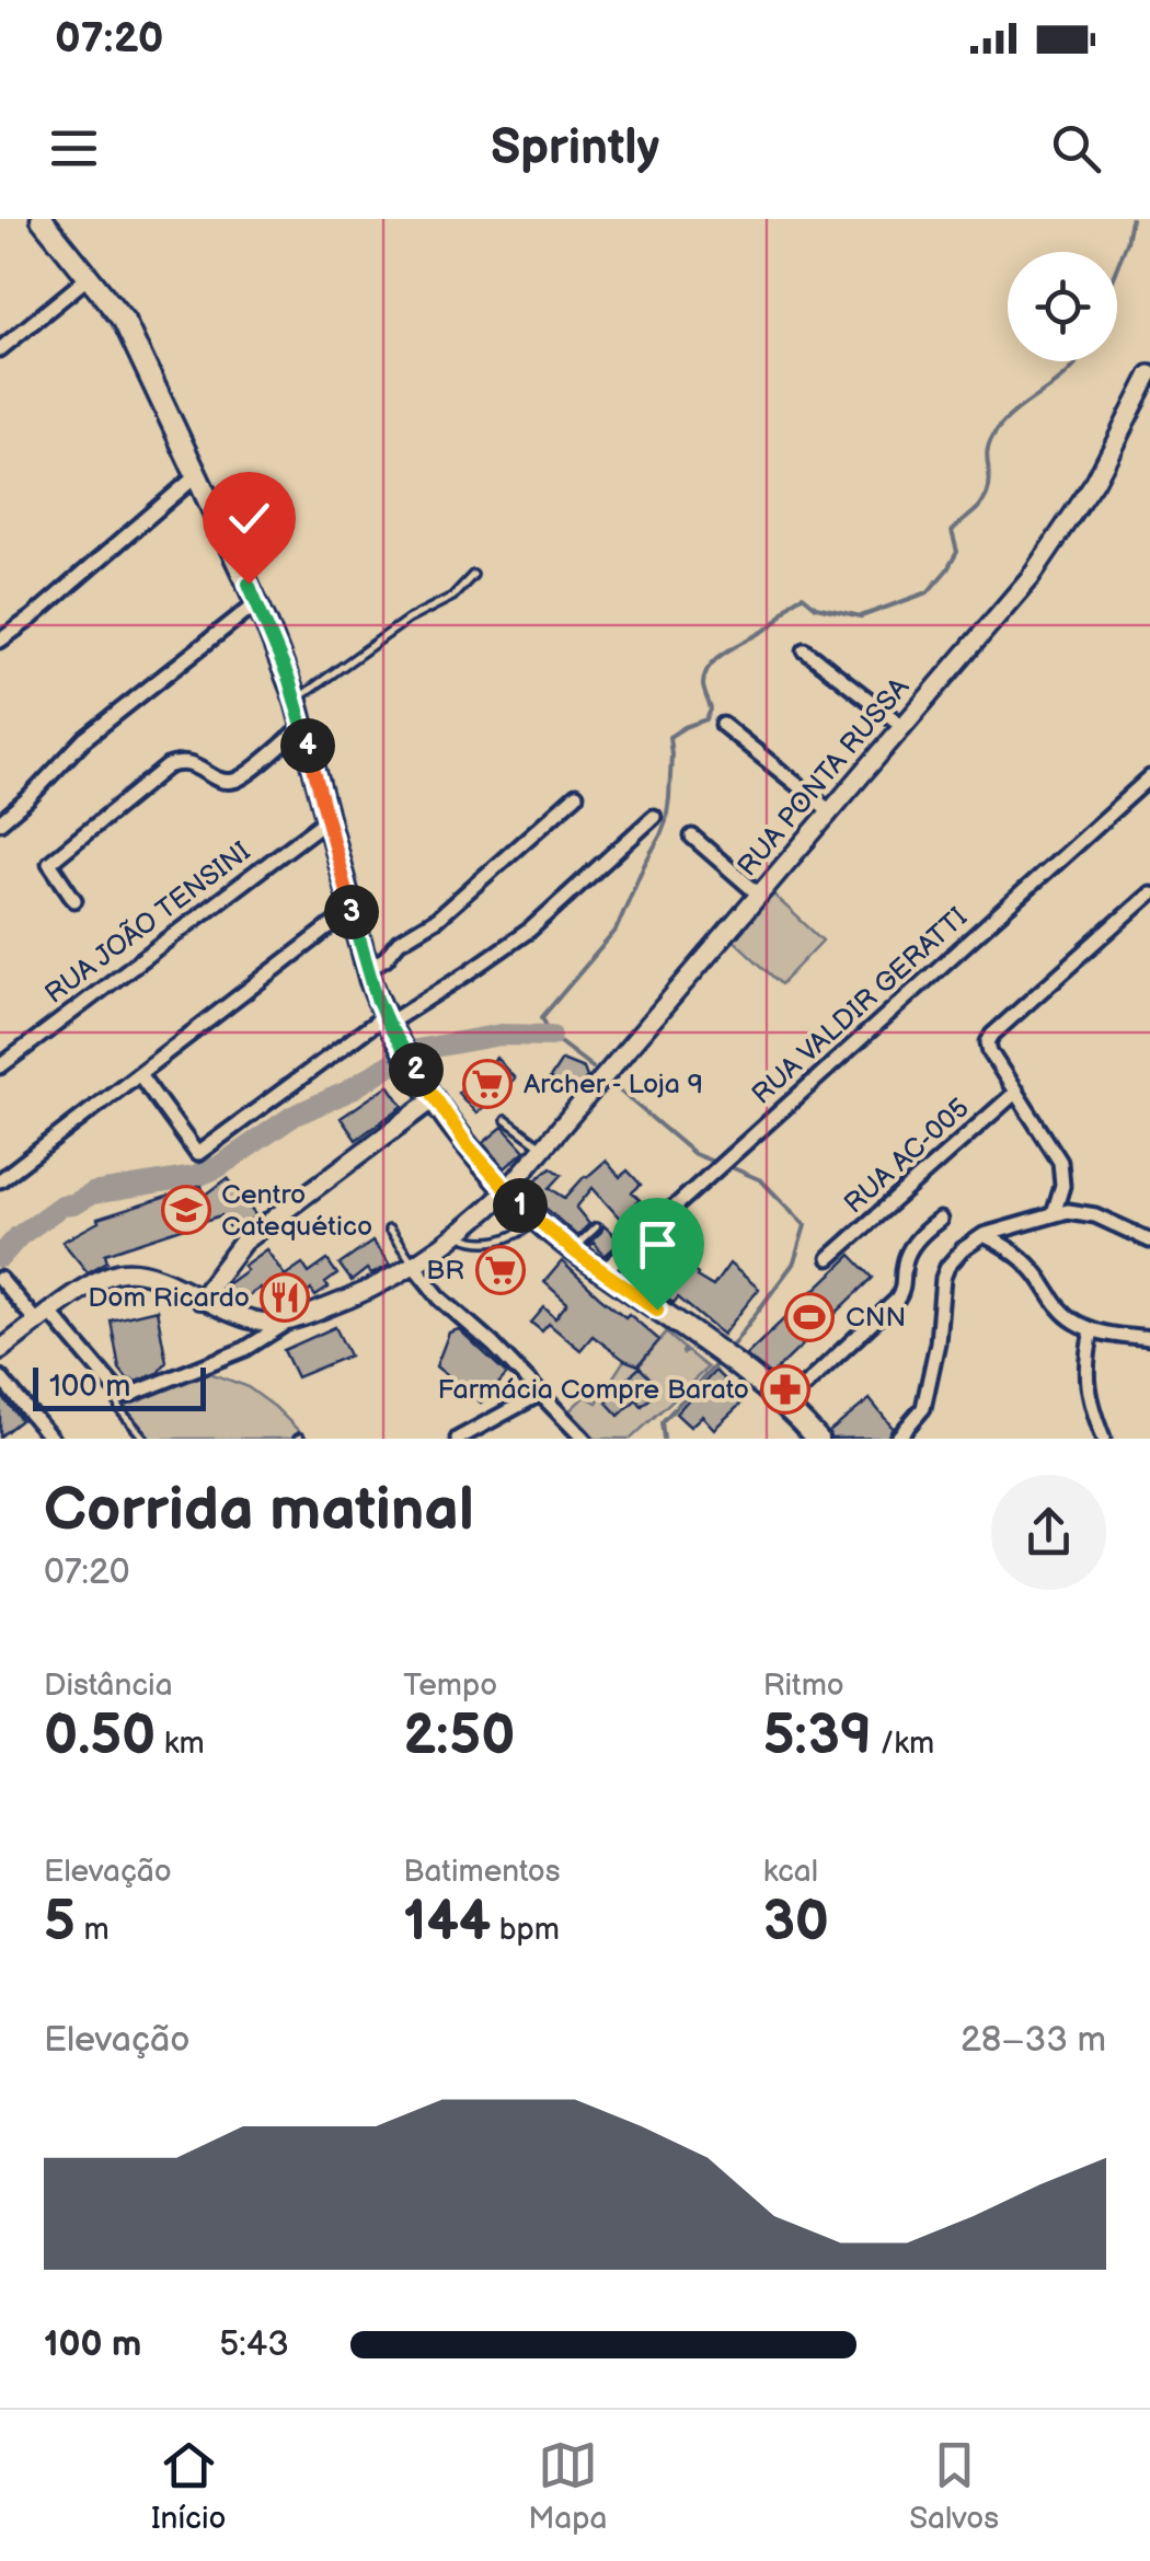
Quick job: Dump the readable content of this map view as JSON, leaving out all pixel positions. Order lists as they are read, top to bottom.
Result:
{
  "streets": {
    "street": [
      "RUA PONTA RUSSA",
      "RUA JOÃO TENSINI",
      "RUA VALDIR GERATTI",
      "RUA AC-005"
    ]
  },
  "places": {
    "supermarket": ["Archer - Loja 9", "BR"],
    "school or university": ["Centro Catequético"],
    "restaurant": ["Dom Ricardo"],
    "sports": ["CNN"],
    "pharmacy": ["Farmácia Compre Barato"]
  },
  "scale_bar": "100 m",
  "page": {
    "status": "07:20",
    "header": "Sprintly",
    "pins": [
      "4",
      "3",
      "2",
      "1"
    ],
    "scale": "100 m",
    "heading": ["Corrida matinal", "07:20"],
    "stats": [
      ["Distância", "0.50 km"],
      ["Tempo", "2:50"],
      ["Ritmo", "5:39 /km"],
      ["Elevação", "5 m"],
      ["Batimentos", "144 bpm"],
      ["kcal", "30"]
    ],
    "chart": ["Elevação", "28–33 m"],
    "list": [
      {
        "name": "100 m",
        "note": "5:43"
      }
    ],
    "tabs": ["Início", "Mapa", "Salvos"]
  }
}
